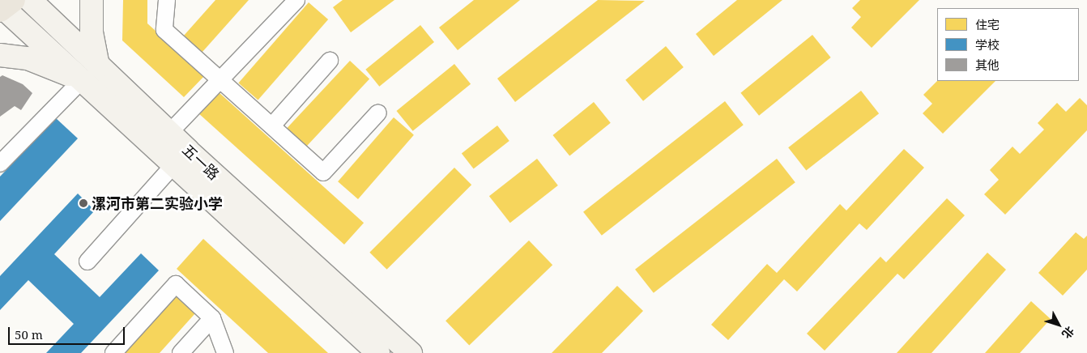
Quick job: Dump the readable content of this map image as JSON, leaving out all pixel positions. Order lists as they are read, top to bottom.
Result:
{
  "streets": {
    "street": ["五一路"]
  },
  "places": ["漯河市第二实验小学"],
  "legend": ["住宅", "学校", "其他"],
  "scale_bar": "50 m",
  "north": "bottom right"
}
